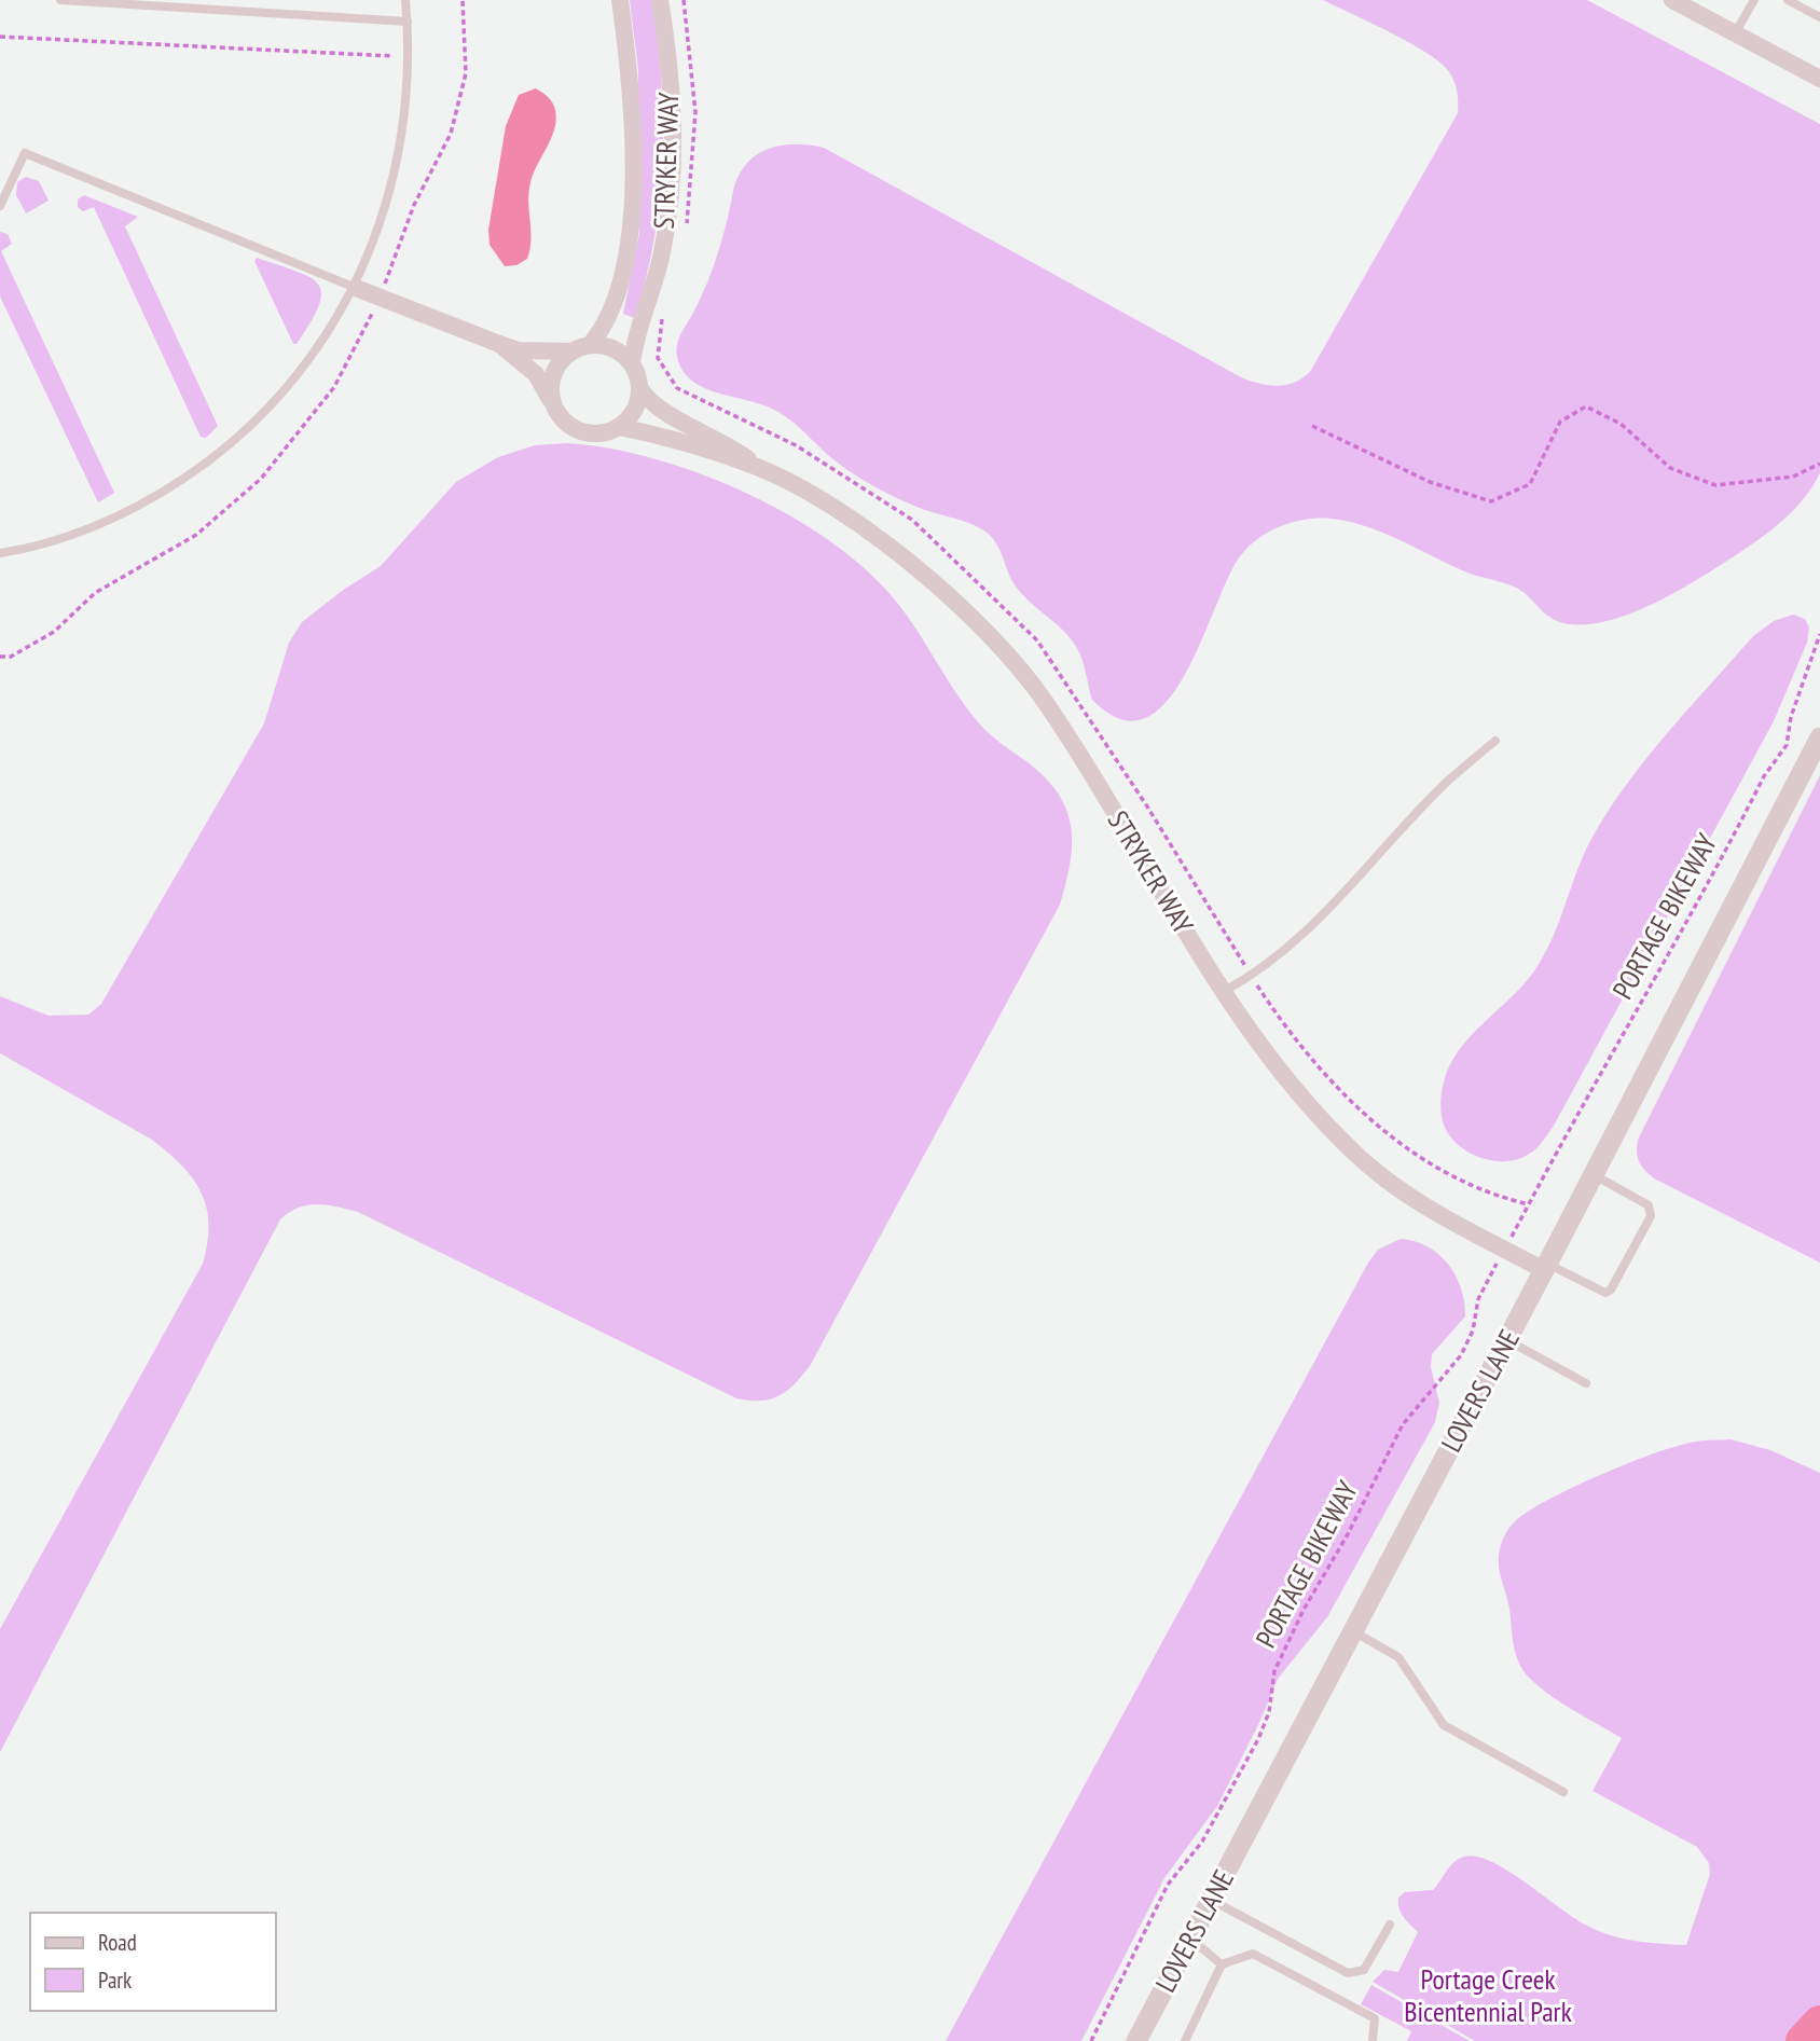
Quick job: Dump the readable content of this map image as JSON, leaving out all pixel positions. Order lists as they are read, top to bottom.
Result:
{
  "streets": {
    "street": ["STRYKER WAY", "LOVERS LANE"],
    "path": ["PORTAGE BIKEWAY"]
  },
  "crossings": [
    ["STRYKER WAY", "LOVERS LANE"]
  ],
  "parks": ["Portage Creek Bicentennial Park"],
  "legend": ["Road", "Park"]
}
